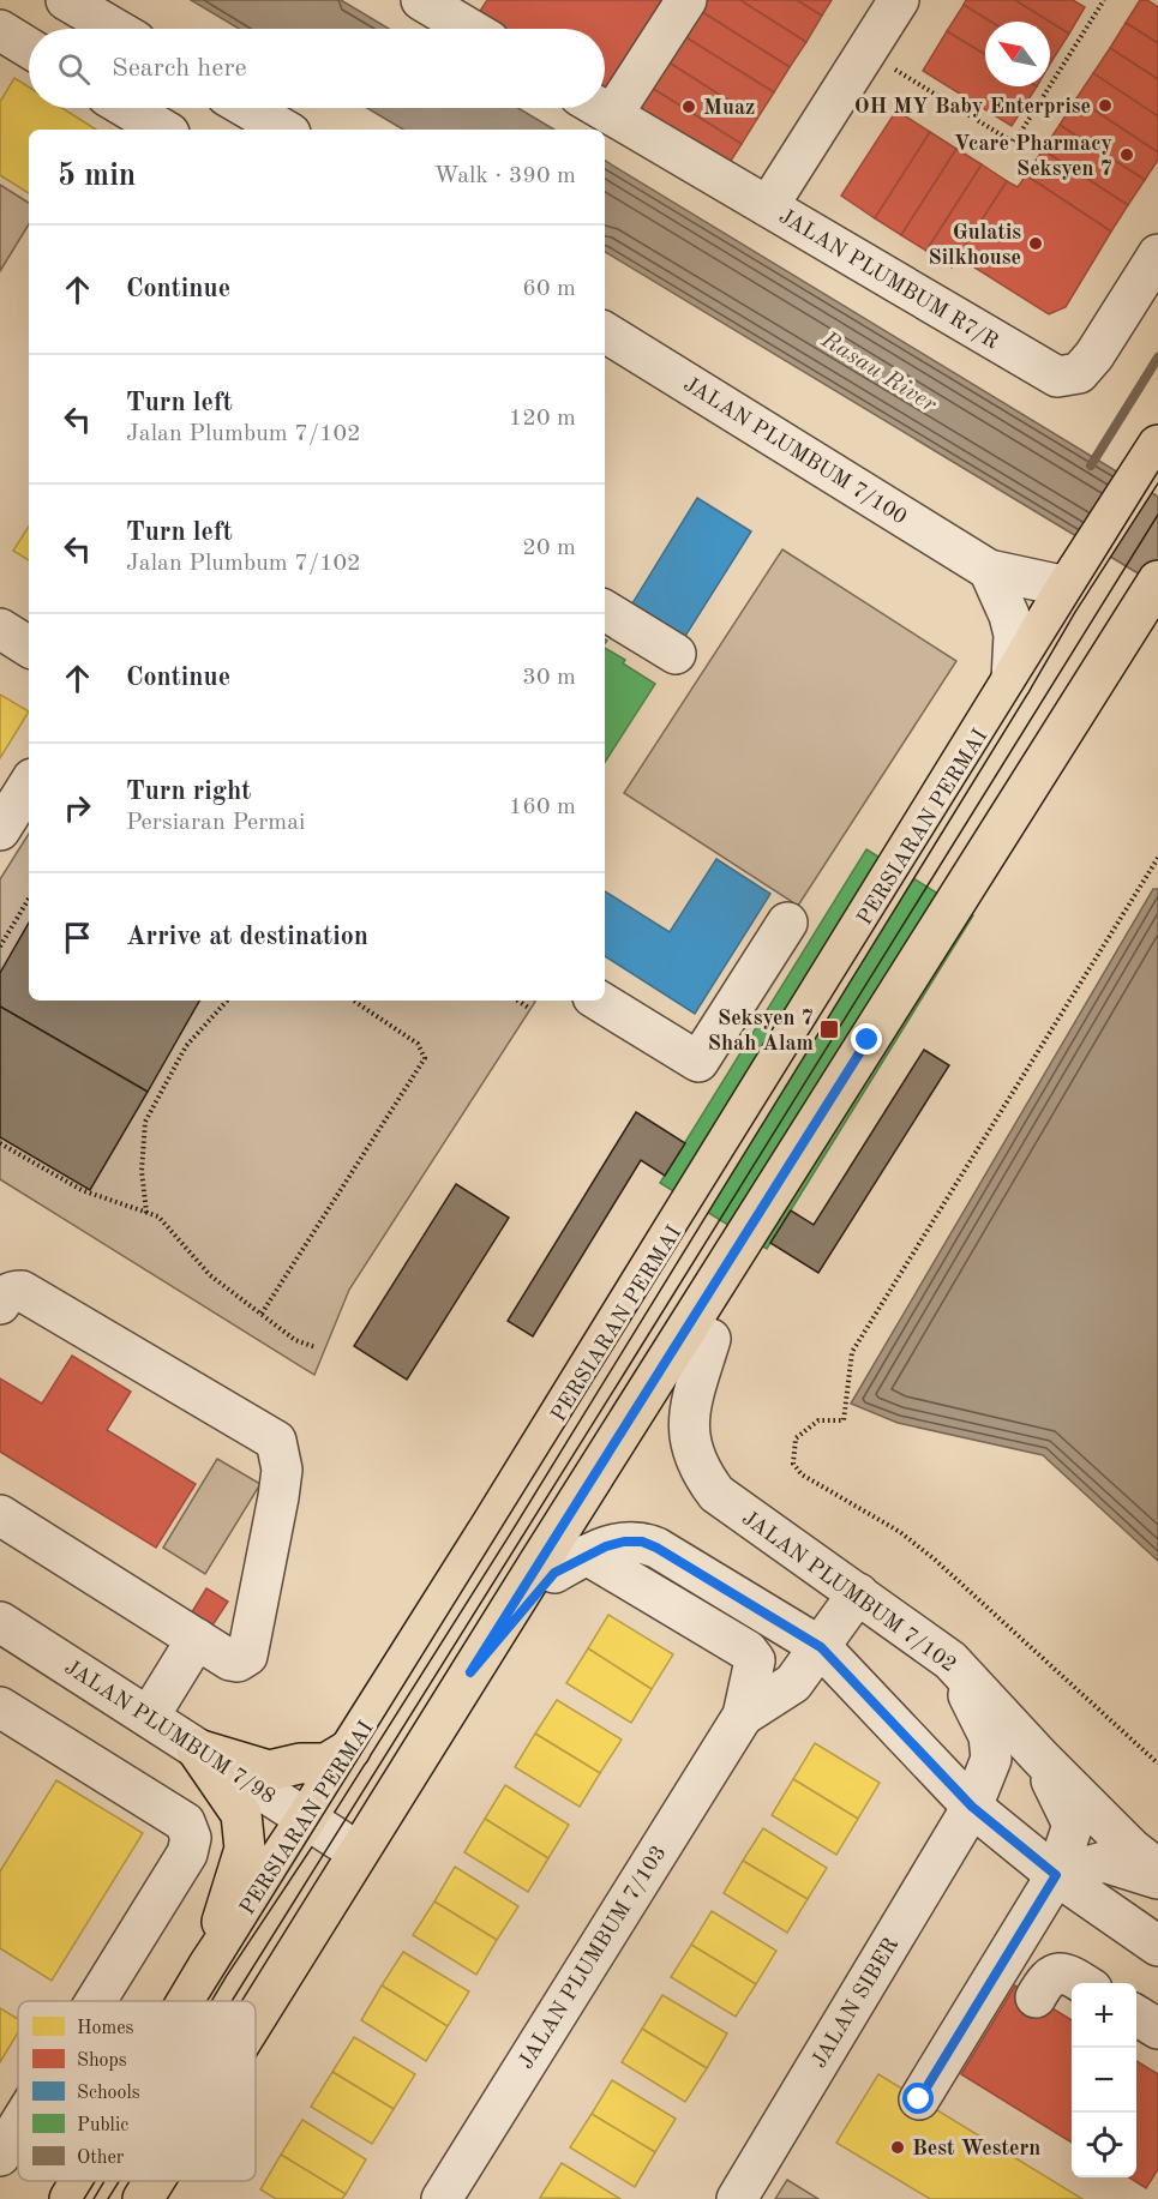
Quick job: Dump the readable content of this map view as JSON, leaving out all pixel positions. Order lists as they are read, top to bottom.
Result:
{
  "streets": {
    "main road": ["PERSIARAN PERMAI"],
    "street": [
      "JALAN PLUMBUM R7/R",
      "JALAN PLUMBUM 7/100",
      "JALAN PLUMBUM 7/102",
      "JALAN PLUMBUM 7/98",
      "JALAN PLUMBUM 7/103",
      "JALAN SIBER"
    ]
  },
  "crossings": [
    ["PERSIARAN PERMAI", "JALAN PLUMBUM 7/98"],
    ["JALAN PLUMBUM 7/102", "JALAN SIBER"]
  ],
  "water": ["Rasau River"],
  "places": {
    "other": [
      "OH MY Baby Enterprise",
      "Muaz",
      "Vcare Pharmacy Seksyen 7",
      "Gulatis Silkhouse",
      "Best Western"
    ],
    "transit": ["Seksyen 7 Shah Alam"]
  },
  "legend": [
    "Homes",
    "Shops",
    "Schools",
    "Public",
    "Other"
  ],
  "north": "top left",
  "page": {
    "search": "Search here",
    "heading": ["5 min", "Walk · 390 m"],
    "list": [
      ["Continue", "60 m"],
      ["Turn left", "Jalan Plumbum 7/102", "120 m"],
      ["Turn left", "Jalan Plumbum 7/102", "20 m"],
      ["Continue", "30 m"],
      ["Turn right", "Persiaran Permai", "160 m"],
      "Arrive at destination"
    ],
    "map_buttons": ["+", "−"]
  }
}
